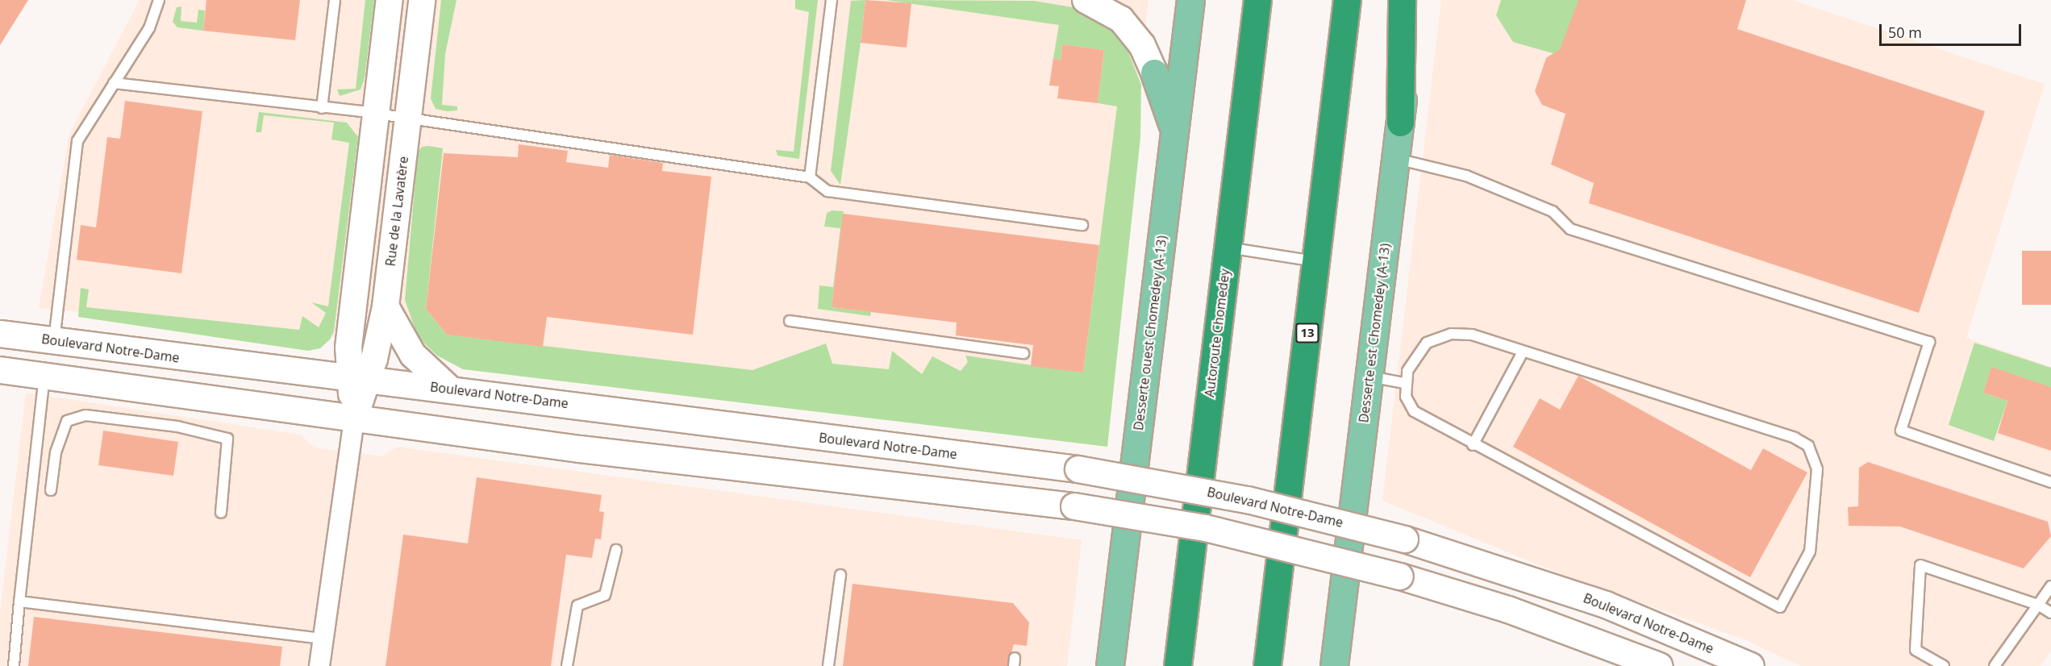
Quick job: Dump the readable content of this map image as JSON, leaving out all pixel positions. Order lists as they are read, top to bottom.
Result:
{
  "streets": {
    "highway": ["Autoroute Chomedey", "13"],
    "main road": ["Desserte ouest Chomedey (A-13)", "Desserte est Chomedey (A-13)"],
    "street": ["Rue de la Lavatère", "Boulevard Notre-Dame"]
  },
  "crossings": [
    ["Rue de la Lavatère", "Boulevard Notre-Dame"]
  ],
  "scale_bar": "50 m"
}
